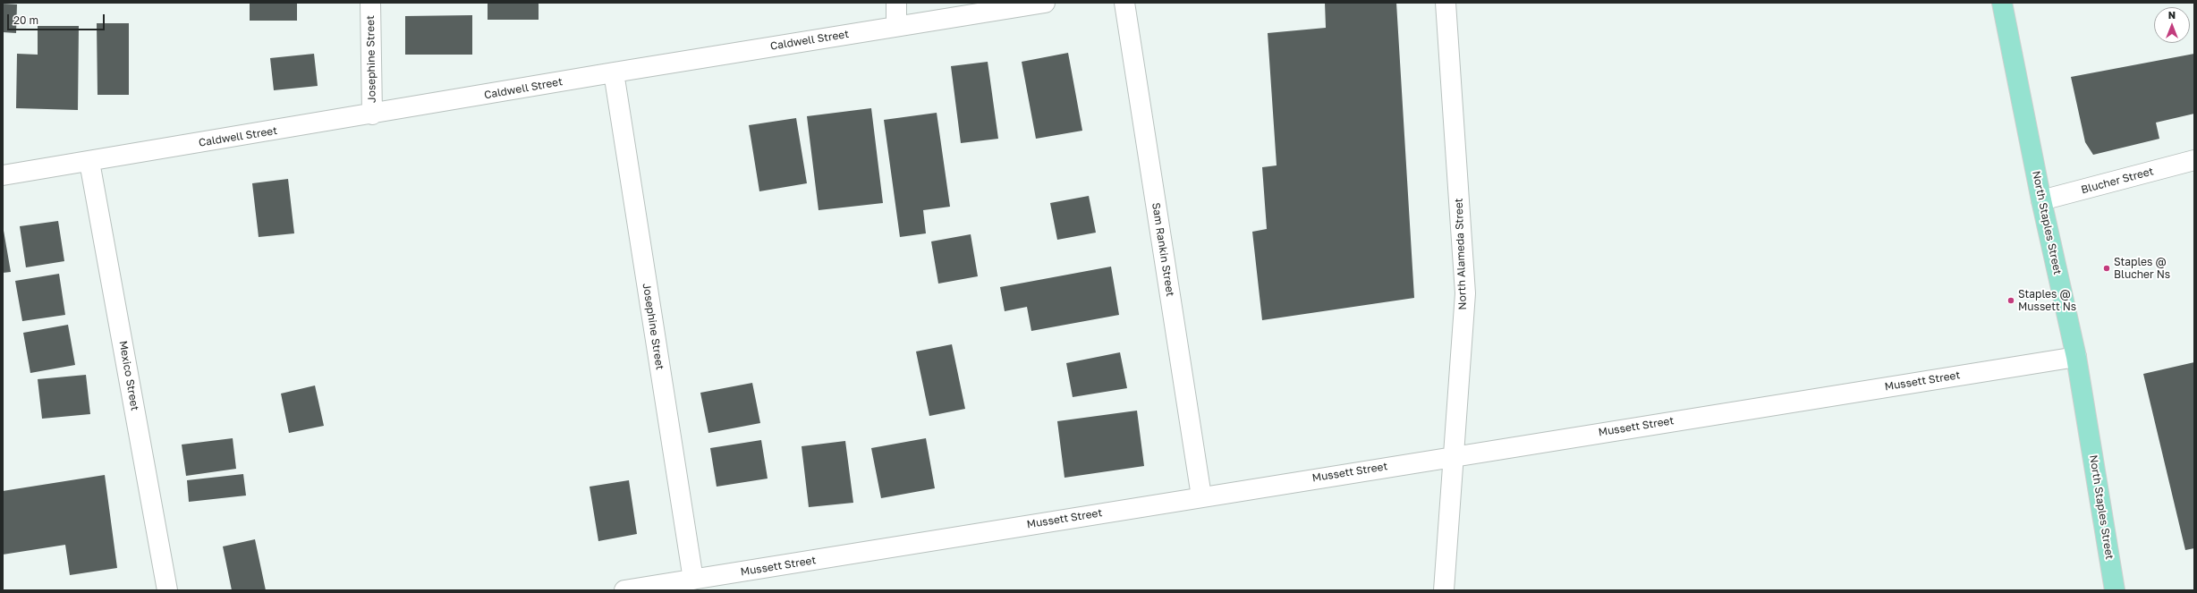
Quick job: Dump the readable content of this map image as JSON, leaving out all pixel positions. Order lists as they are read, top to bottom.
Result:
{
  "streets": {
    "main road": ["North Staples Street"],
    "street": [
      "Caldwell Street",
      "Josephine Street",
      "Blucher Street",
      "Sam Rankin Street",
      "North Alameda Street",
      "Mexico Street",
      "Mussett Street"
    ]
  },
  "crossings": [
    ["Caldwell Street", "Josephine Street"],
    ["Caldwell Street", "Mexico Street"],
    ["Josephine Street", "Mussett Street"],
    ["Blucher Street", "North Staples Street"],
    ["North Staples Street", "Mussett Street"],
    ["Sam Rankin Street", "Mussett Street"],
    ["North Alameda Street", "Mussett Street"]
  ],
  "places": ["Staples @ Blucher Ns", "Staples @ Mussett Ns"],
  "scale_bar": "20 m",
  "north": "top"
}
